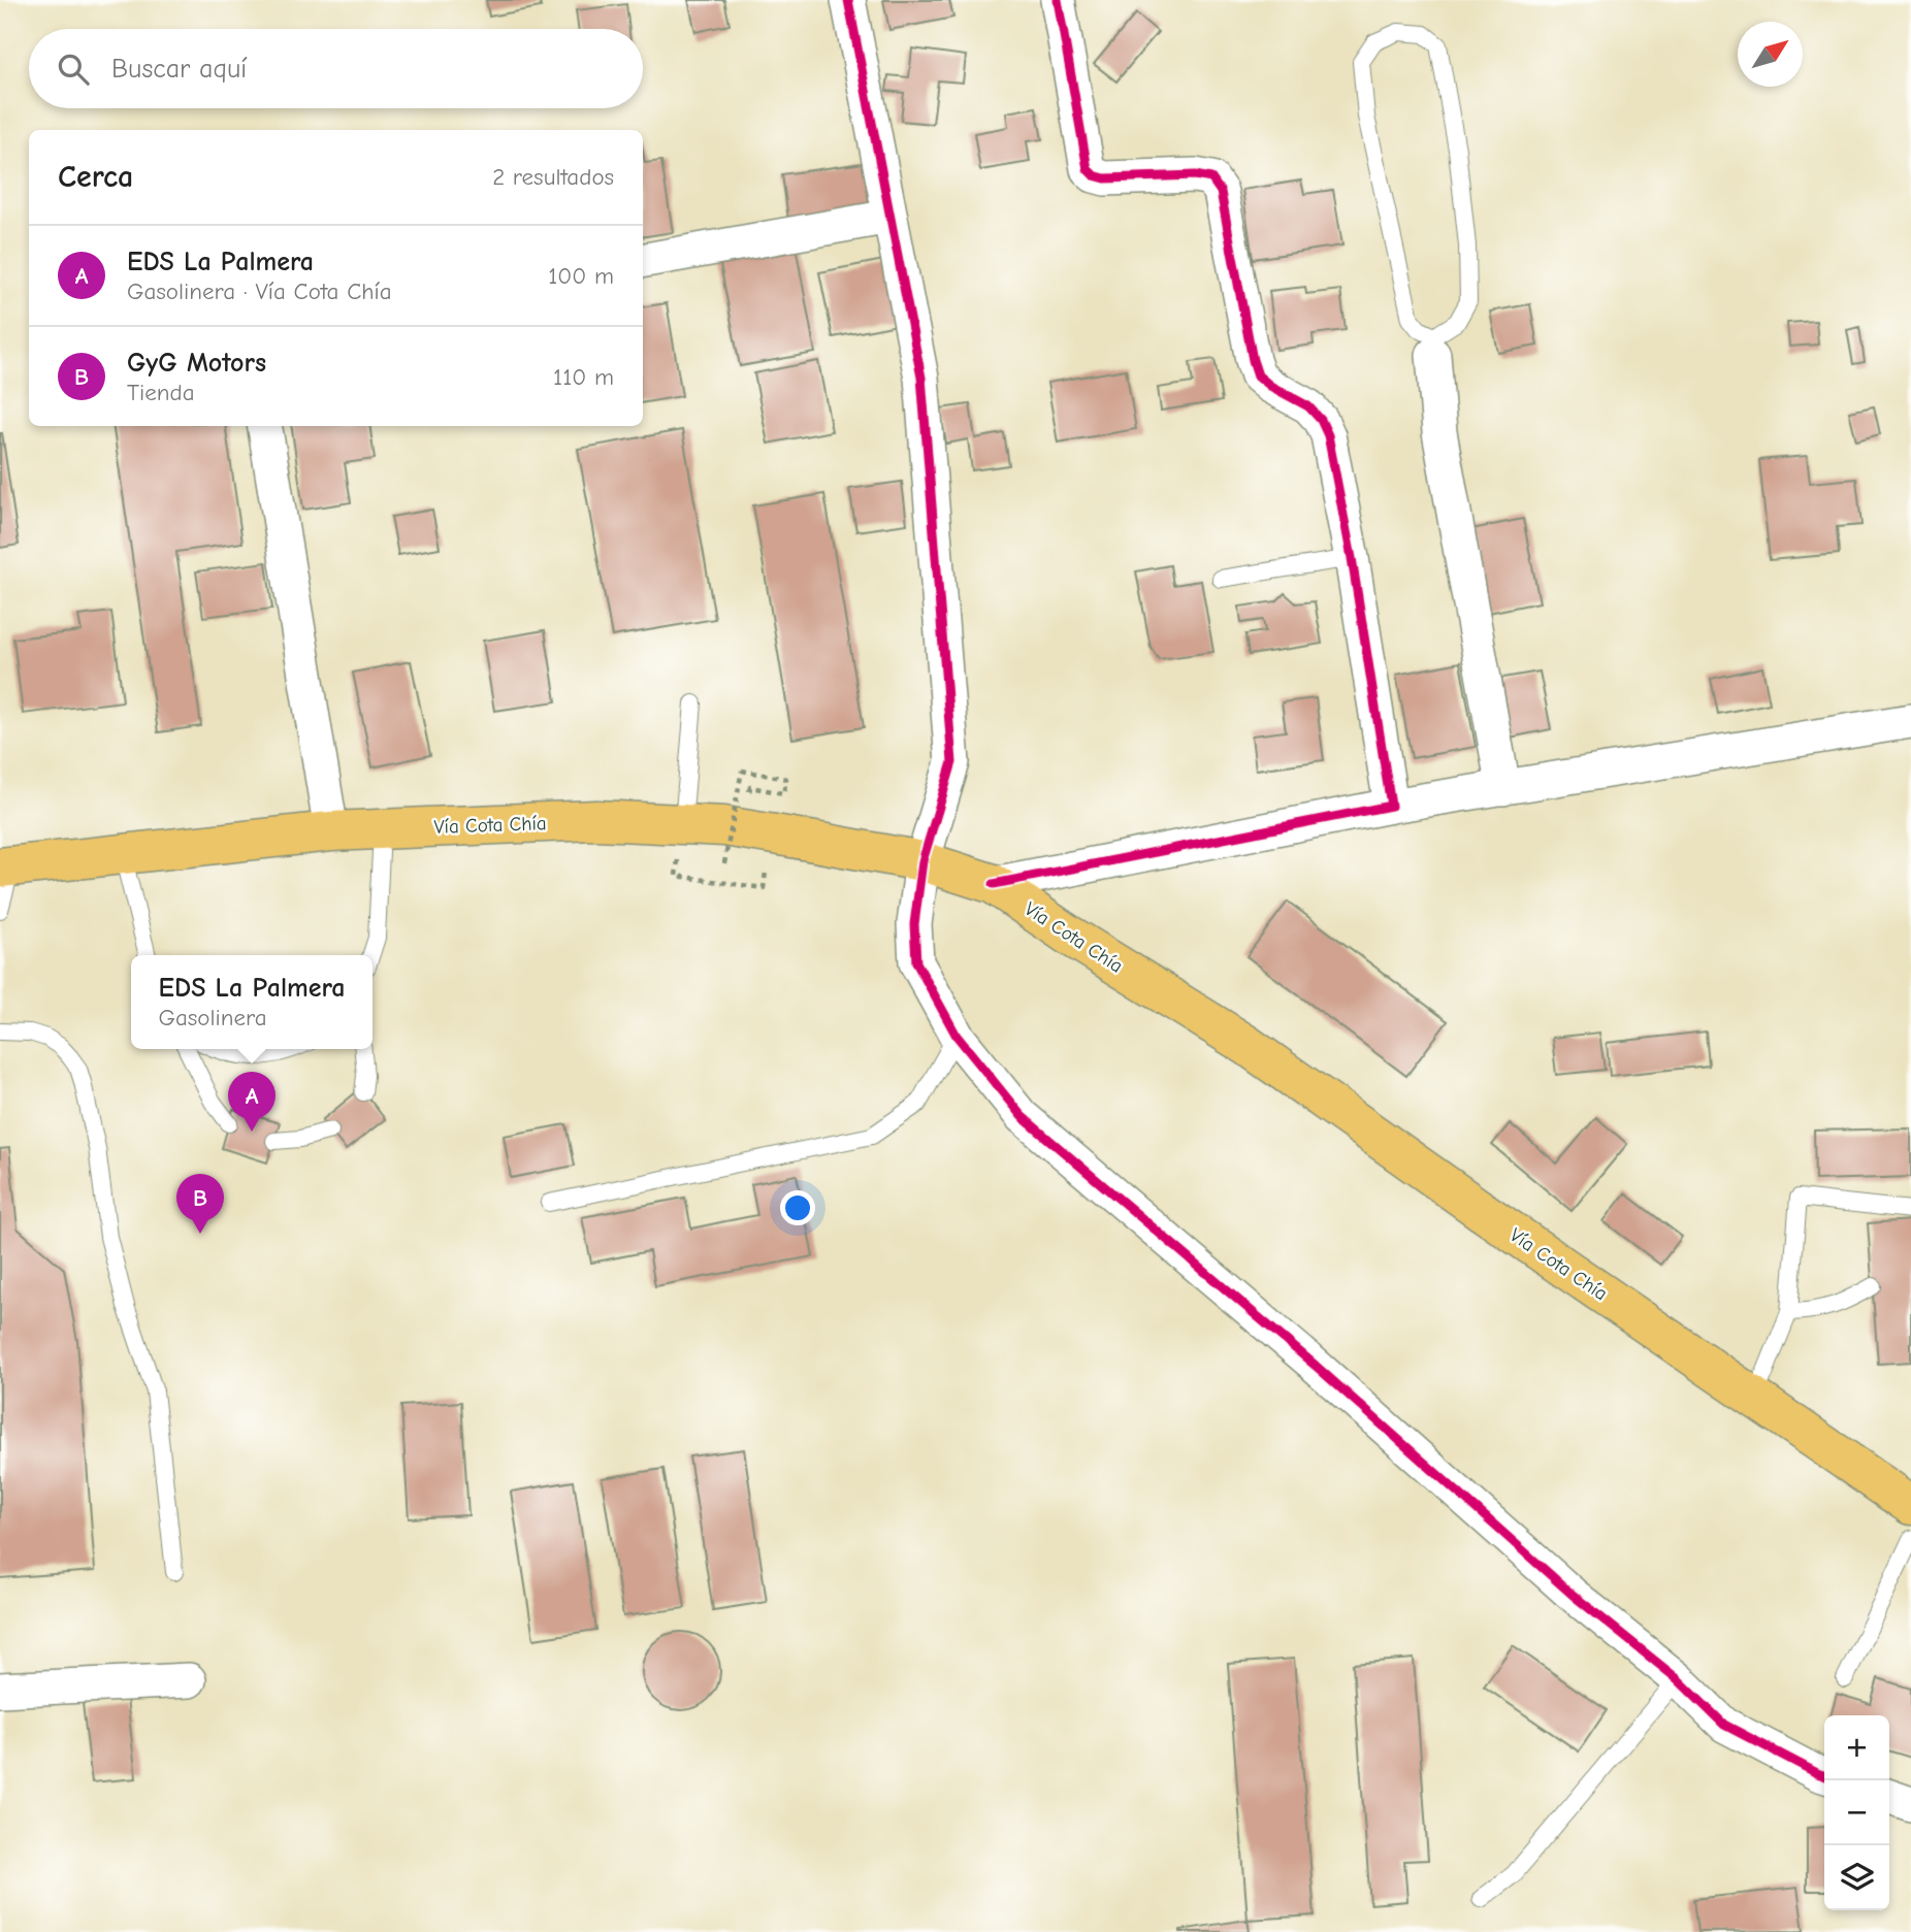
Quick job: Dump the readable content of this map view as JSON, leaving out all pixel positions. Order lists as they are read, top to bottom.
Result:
{
  "streets": {
    "main road": ["Vía Cota Chía"]
  },
  "north": "top right",
  "page": {
    "search": "Buscar aquí",
    "heading": ["Cerca", "2 resultados"],
    "list": [
      {
        "mark": "A",
        "name": "EDS La Palmera",
        "note": "Gasolinera · Vía Cota Chía",
        "value": "100 m"
      },
      {
        "mark": "B",
        "name": "GyG Motors",
        "note": "Tienda",
        "value": "110 m"
      }
    ],
    "popup": ["EDS La Palmera", "Gasolinera"],
    "pins": ["A", "B"],
    "map_buttons": ["+", "−"]
  }
}
